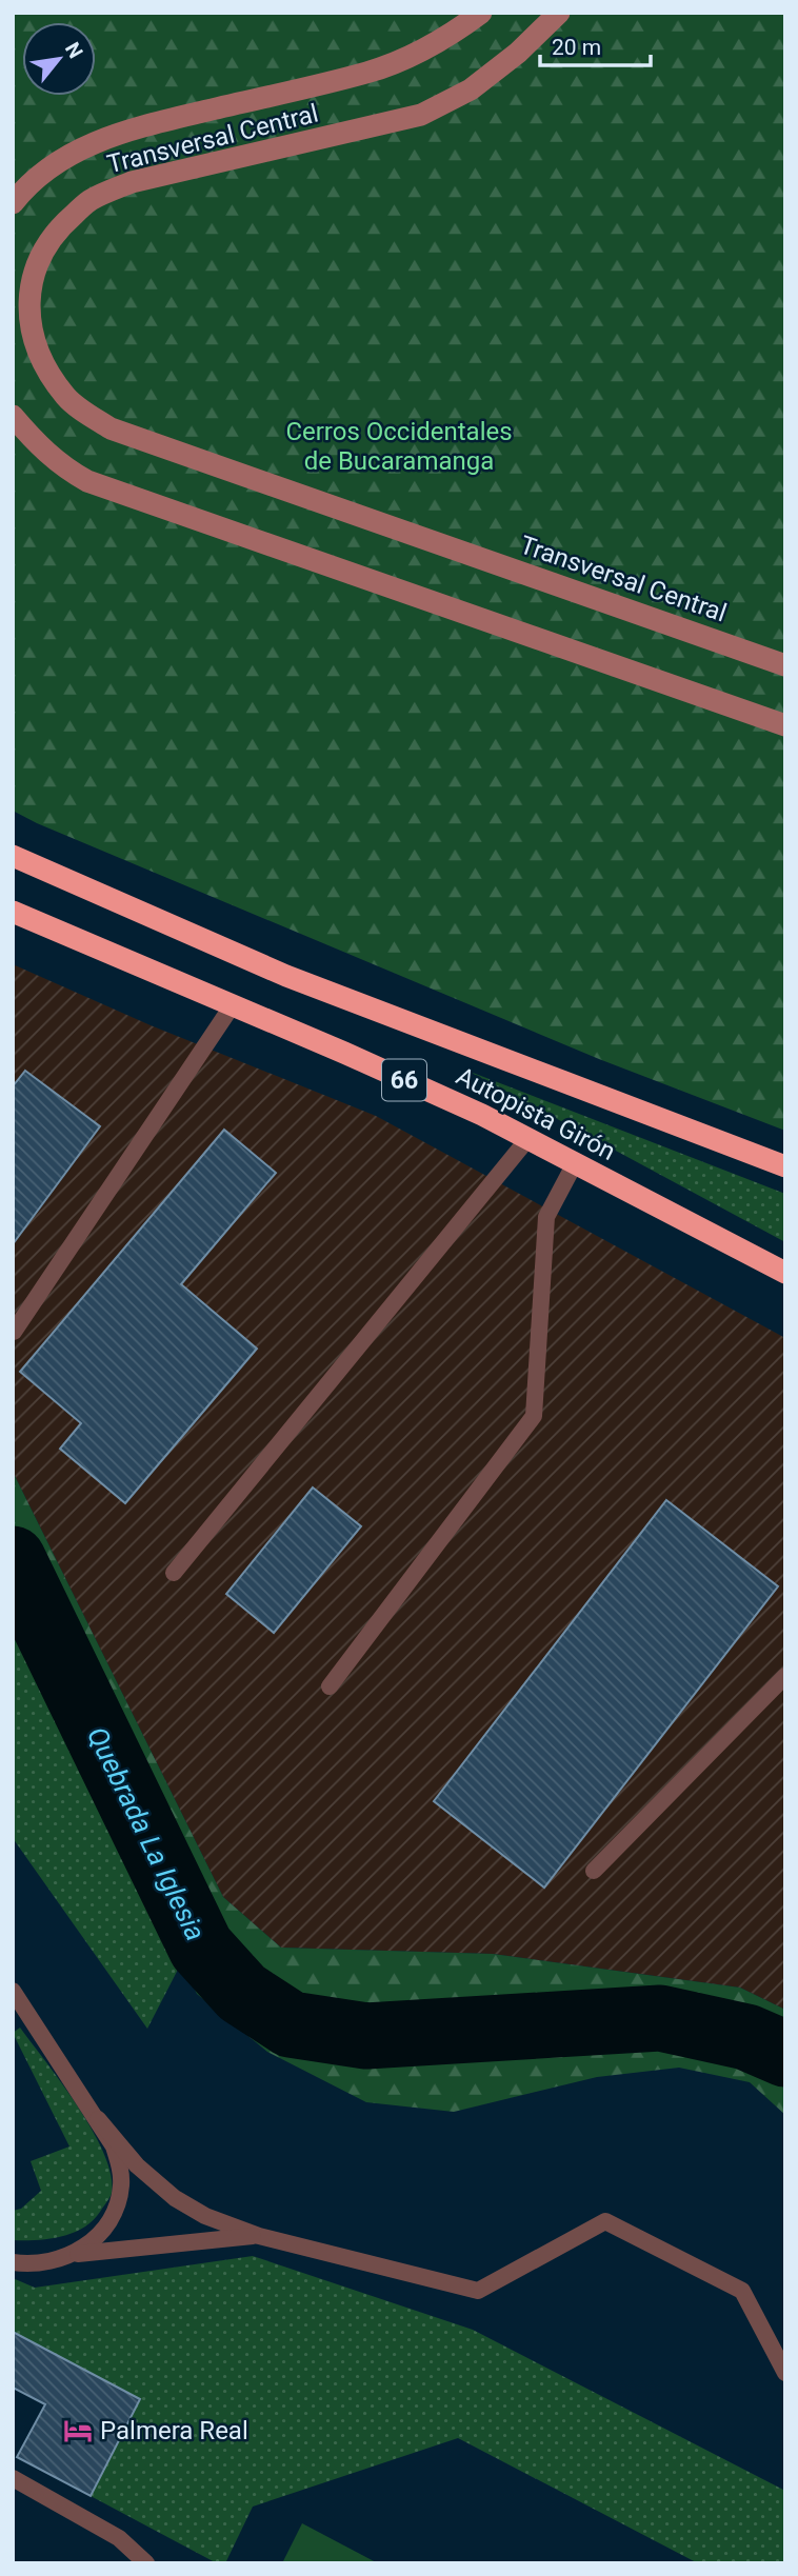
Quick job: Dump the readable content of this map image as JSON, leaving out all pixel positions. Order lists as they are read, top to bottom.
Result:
{
  "streets": {
    "highway": ["66", "Autopista Girón"],
    "main road": ["Transversal Central"]
  },
  "water": ["Quebrada La Iglesia"],
  "parks": ["Cerros Occidentales de Bucaramanga"],
  "places": {
    "hotel": ["Palmera Real"]
  },
  "scale_bar": "20 m",
  "north": "top right"
}
